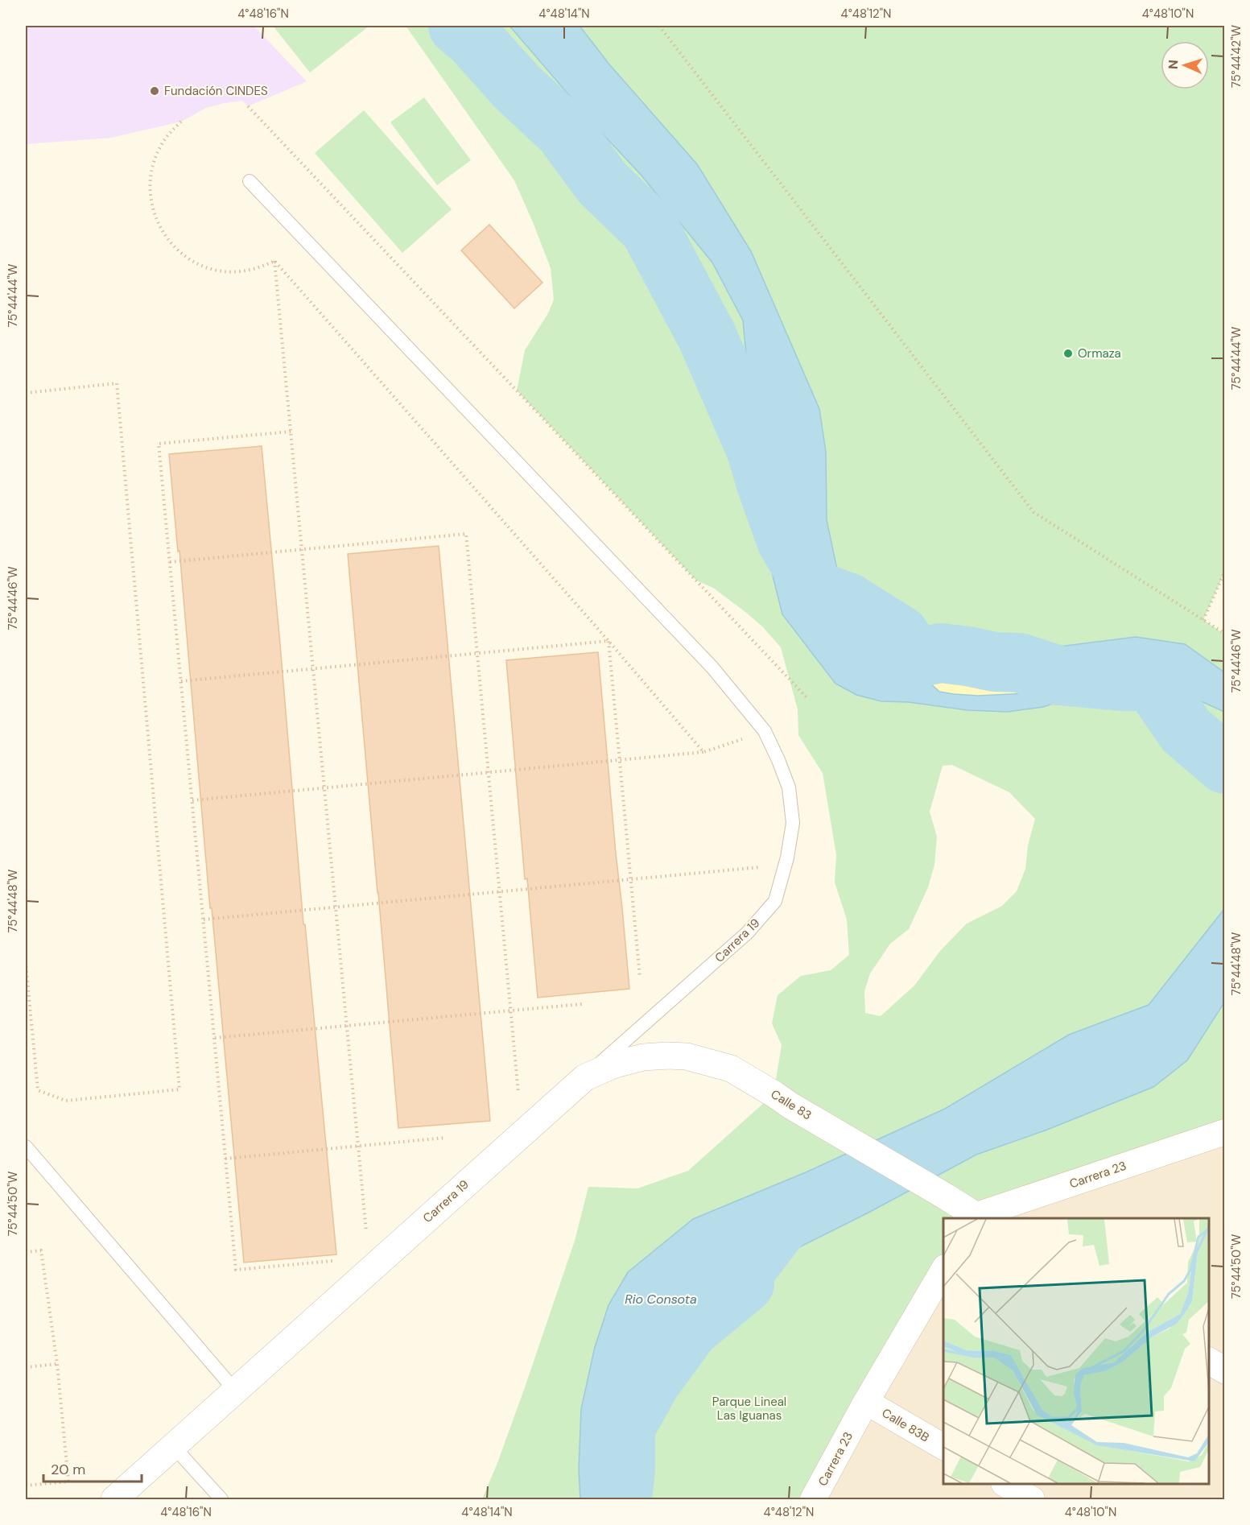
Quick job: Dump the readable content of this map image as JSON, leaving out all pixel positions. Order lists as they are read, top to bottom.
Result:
{
  "streets": {
    "street": [
      "Carrera 19",
      "Calle 83",
      "Carrera 23",
      "Calle 83B"
    ]
  },
  "crossings": [
    ["Carrera 19", "Calle 83"],
    ["Calle 83", "Carrera 23"],
    ["Carrera 23", "Calle 83B"]
  ],
  "water": ["Rio Consota"],
  "parks": ["Parque Lineal Las Iguanas"],
  "places": ["Fundación CINDES", "Ormaza"],
  "scale_bar": "20 m",
  "north": "left",
  "coordinates": [
    "4°48'16\"N",
    "4°48'14\"N",
    "4°48'12\"N",
    "4°48'10\"N",
    "75°44'42\"W",
    "75°44'44\"W",
    "75°44'46\"W",
    "75°44'48\"W",
    "75°44'50\"W"
  ]
}
